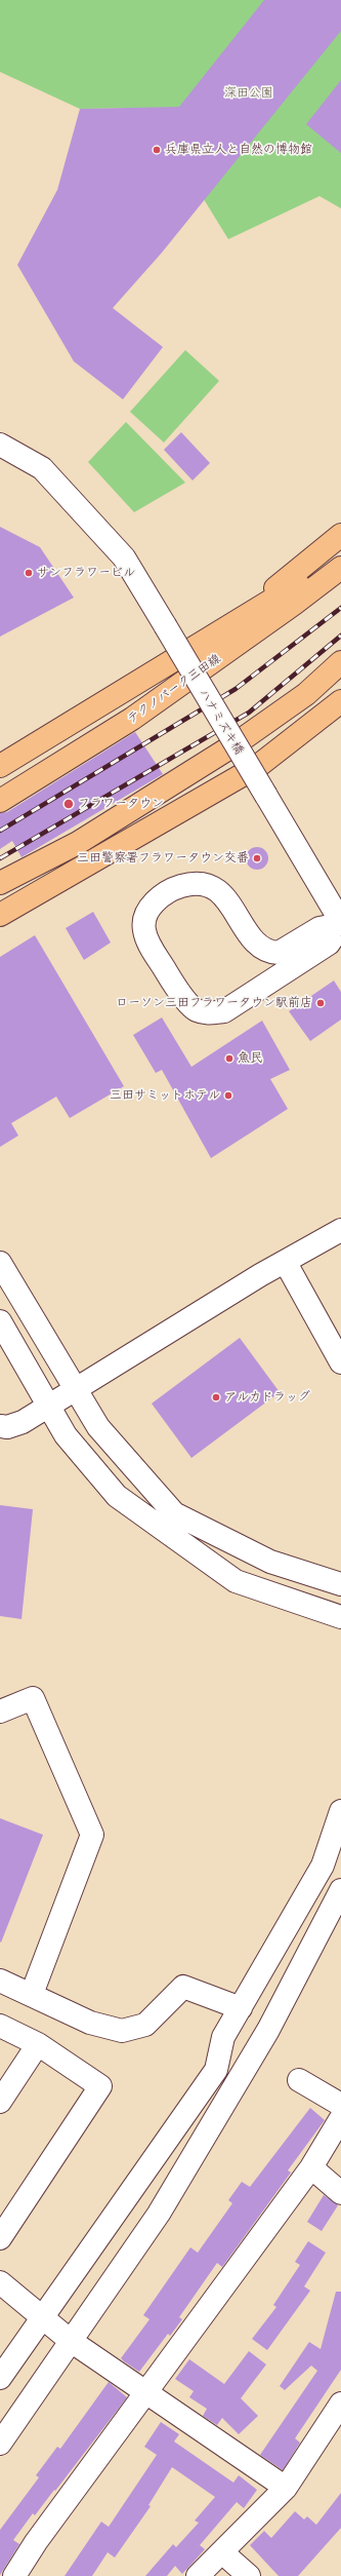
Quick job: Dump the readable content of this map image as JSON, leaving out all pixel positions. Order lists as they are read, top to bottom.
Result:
{
  "streets": {
    "main road": ["テクノパーク三田線"],
    "street": ["ハナミズキ橋"]
  },
  "parks": ["深田公園"],
  "places": [
    "兵庫県立人と自然の博物館",
    "サンフラワービル",
    "フラワータウン",
    "三田警察署フラワータウン交番",
    "ローソン三田フラワータウン駅前店",
    "魚民",
    "三田サミットホテル",
    "アルカドラッグ"
  ]
}
